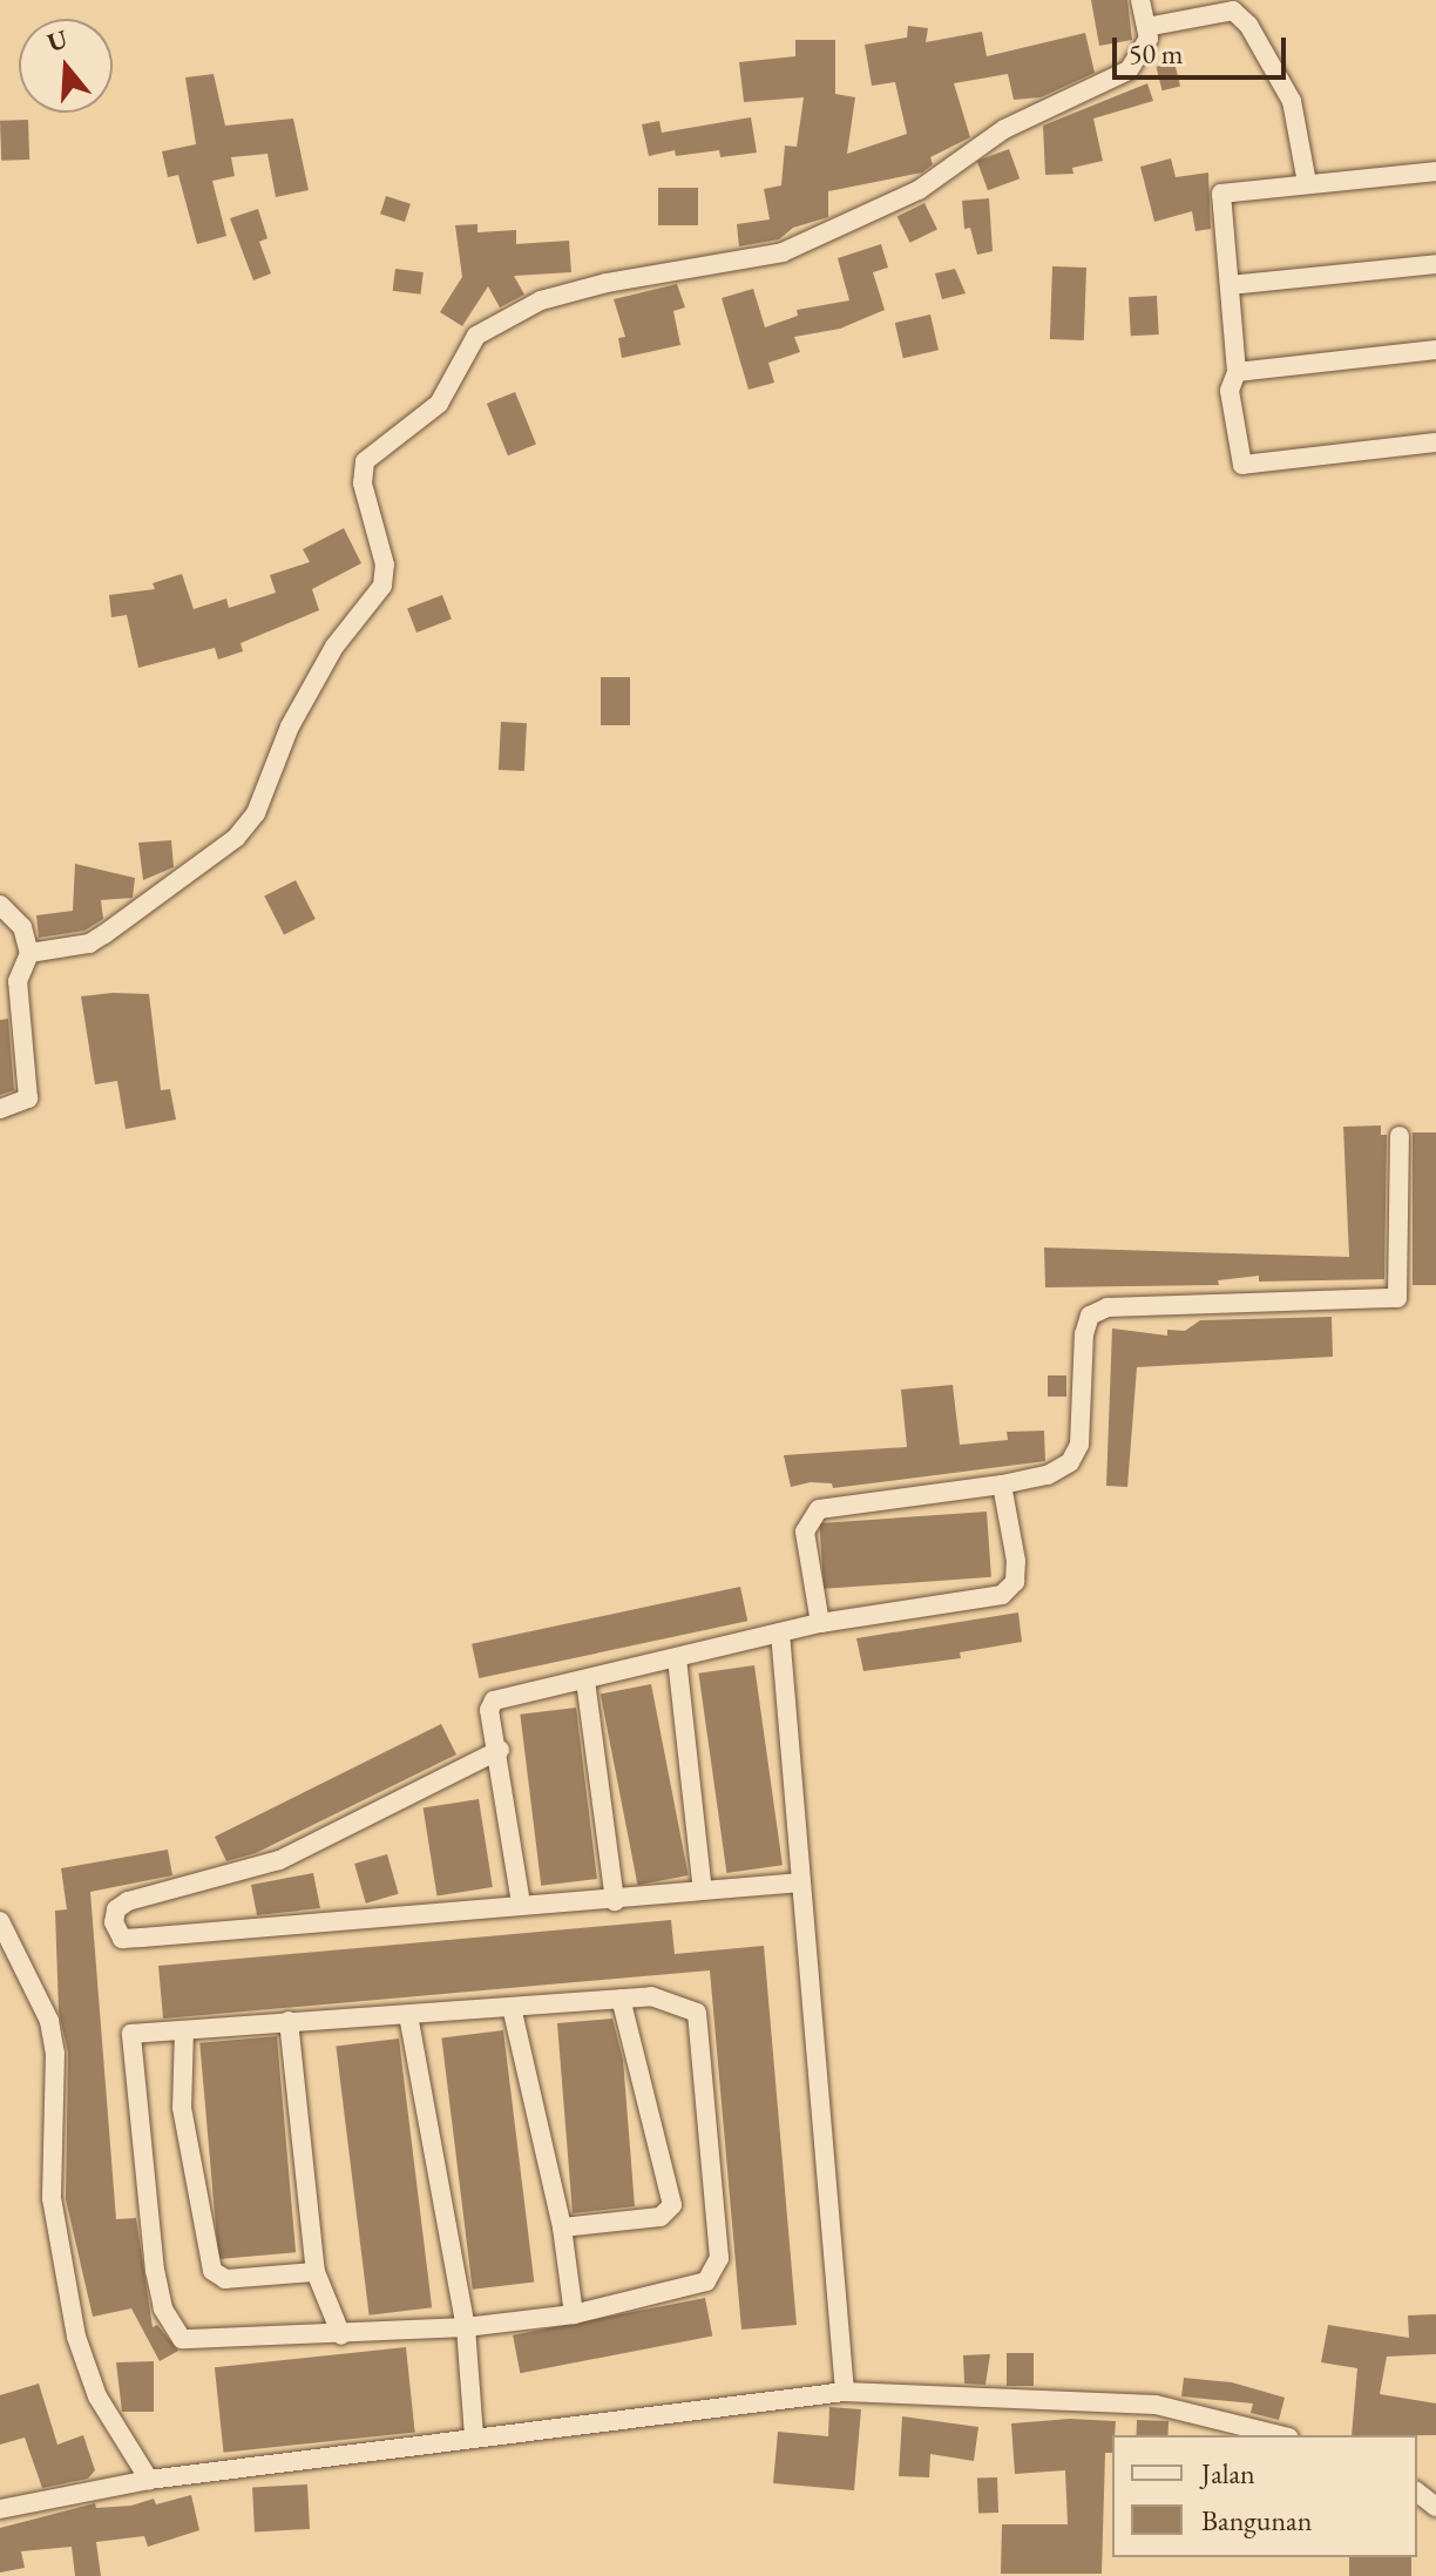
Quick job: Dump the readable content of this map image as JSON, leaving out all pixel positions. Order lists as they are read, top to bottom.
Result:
{
  "legend": ["Jalan", "Bangunan"],
  "scale_bar": "50 m",
  "north": "top"
}
